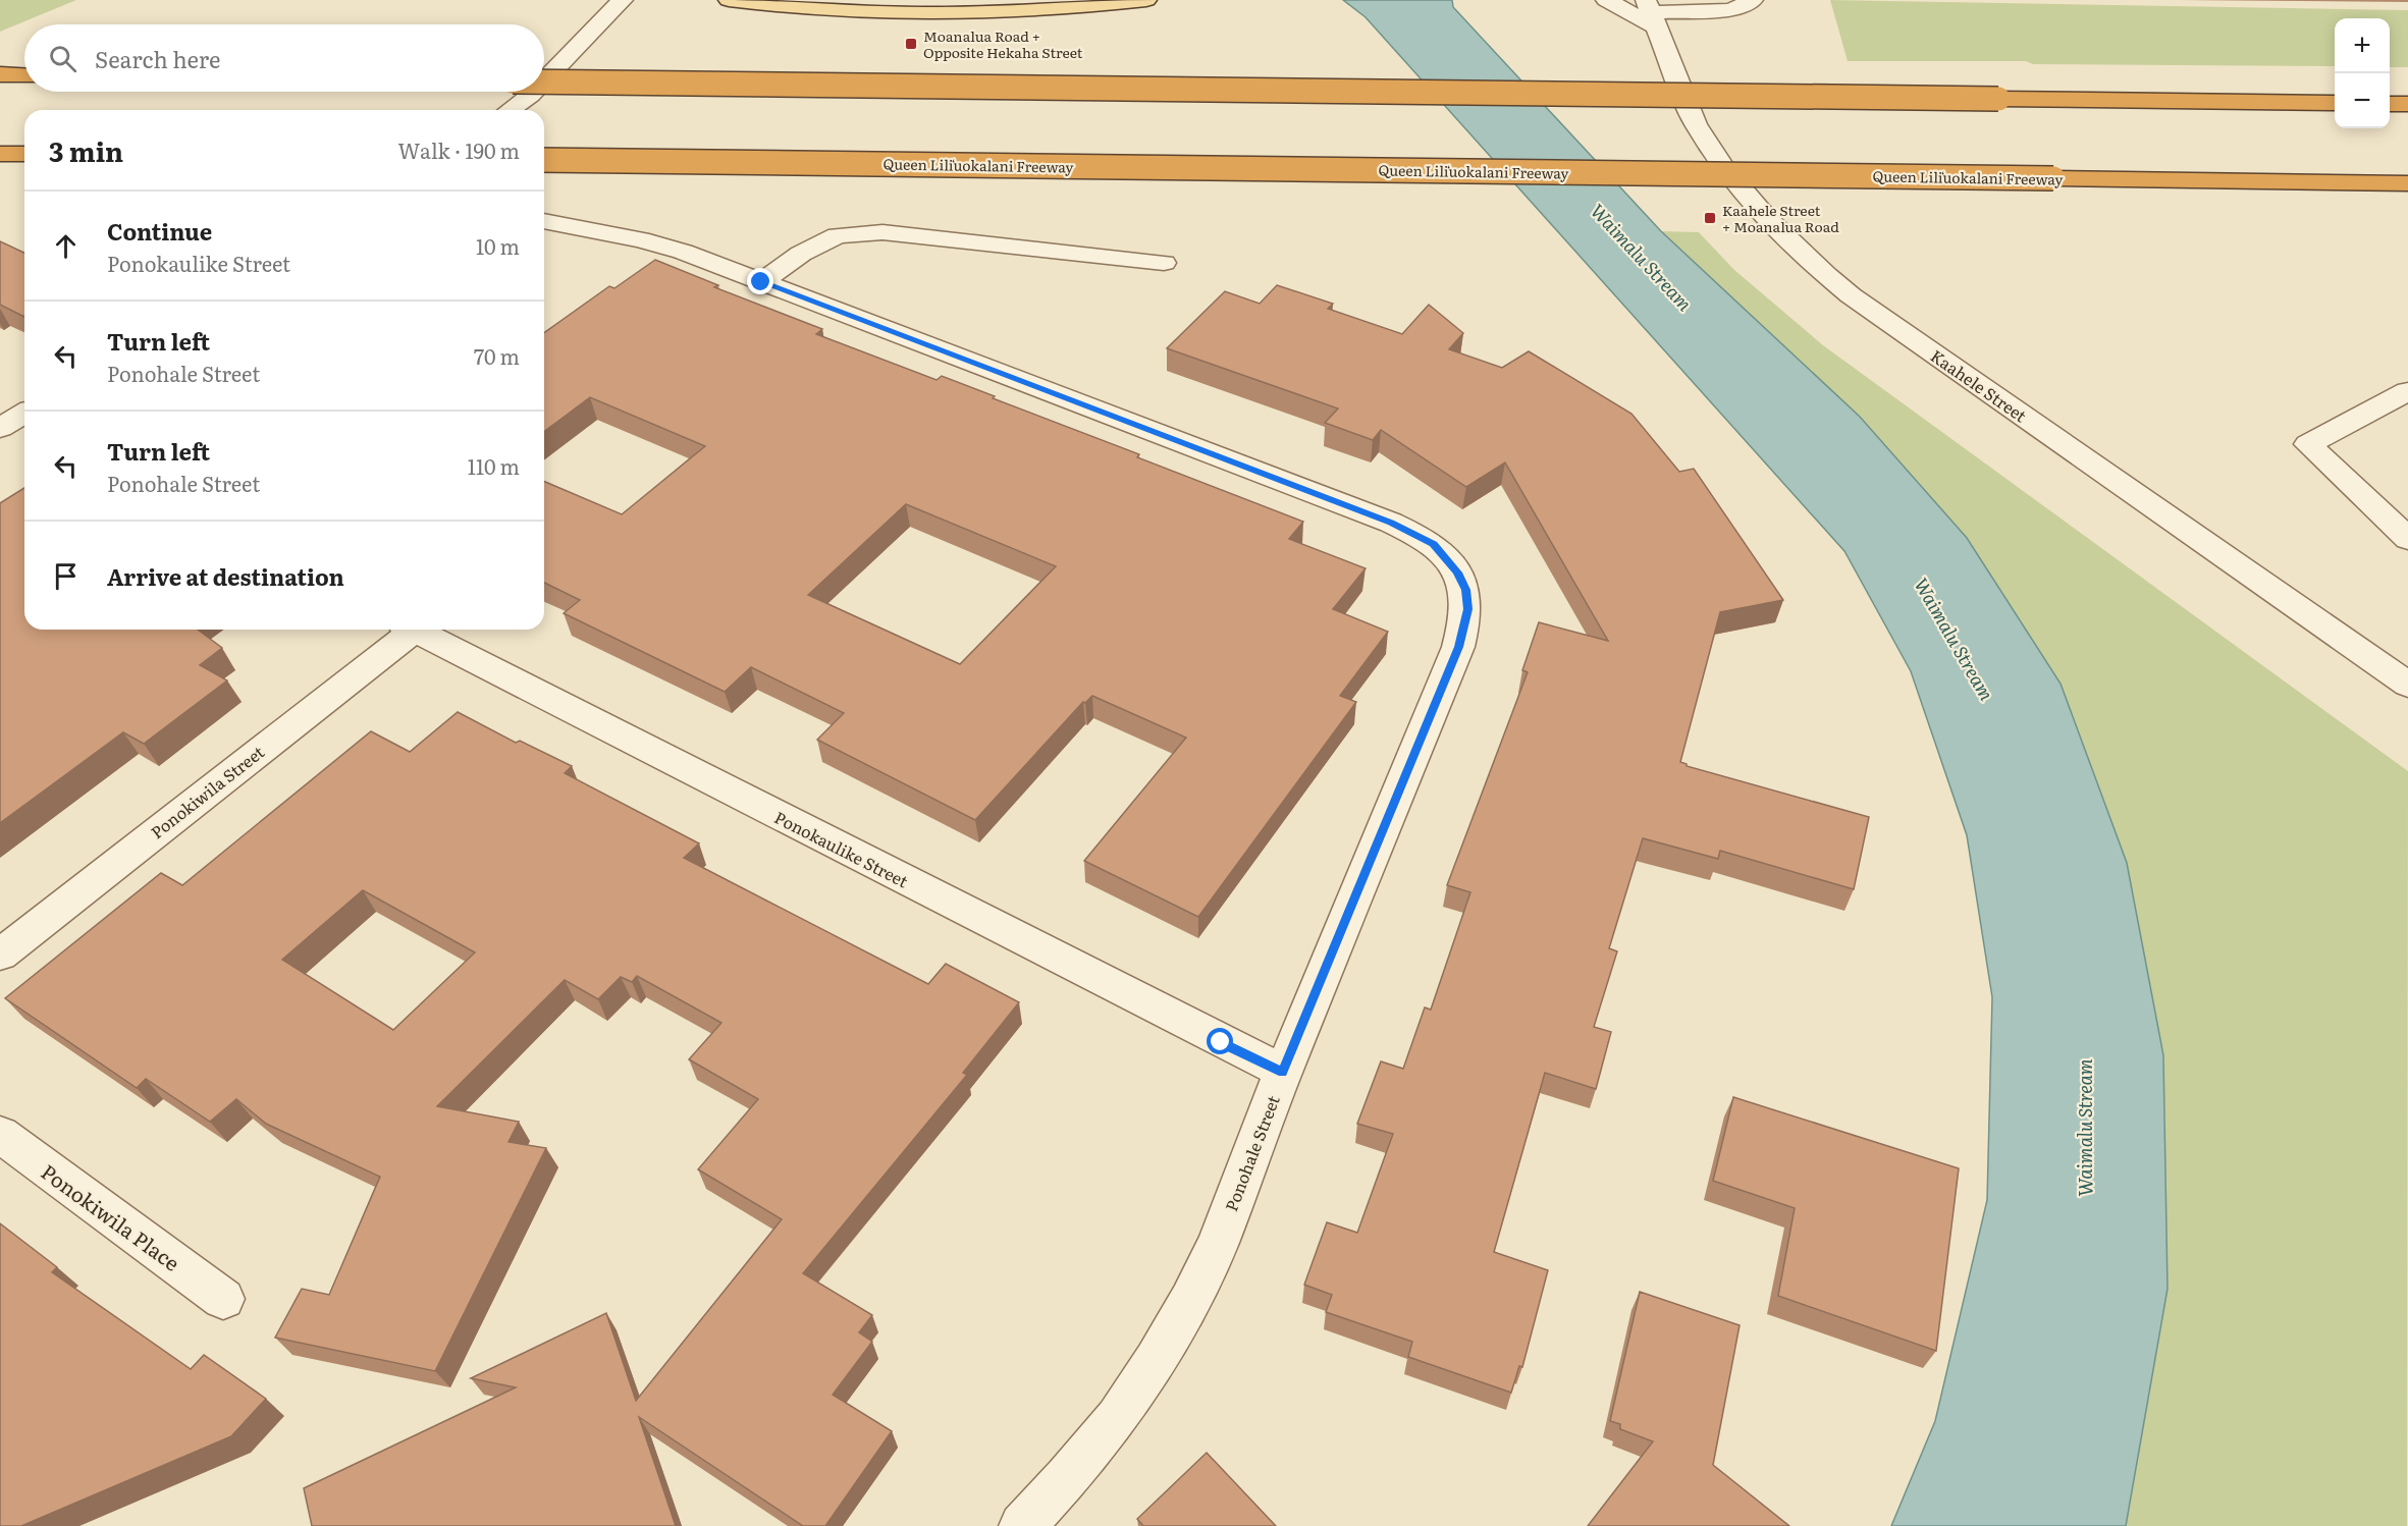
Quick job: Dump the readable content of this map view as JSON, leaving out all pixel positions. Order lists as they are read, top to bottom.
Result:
{
  "streets": {
    "highway": ["Queen Liliʻuokalani Freeway"],
    "street": [
      "Kaahele Street",
      "Ponokiwila Street",
      "Ponokaulike Street",
      "Ponohale Street",
      "Ponokiwila Place"
    ]
  },
  "crossings": [
    ["Ponokaulike Street", "Ponohale Street"]
  ],
  "water": ["Waimalu Stream"],
  "places": {
    "transit": ["Moanalua Road + Opposite Hekaha Street", "Kaahele Street + Moanalua Road"]
  },
  "page": {
    "map_buttons": ["+", "−"],
    "search": "Search here",
    "heading": ["3 min", "Walk · 190 m"],
    "list": [
      ["Continue", "Ponokaulike Street", "10 m"],
      ["Turn left", "Ponohale Street", "70 m"],
      ["Turn left", "Ponohale Street", "110 m"],
      "Arrive at destination"
    ]
  }
}
